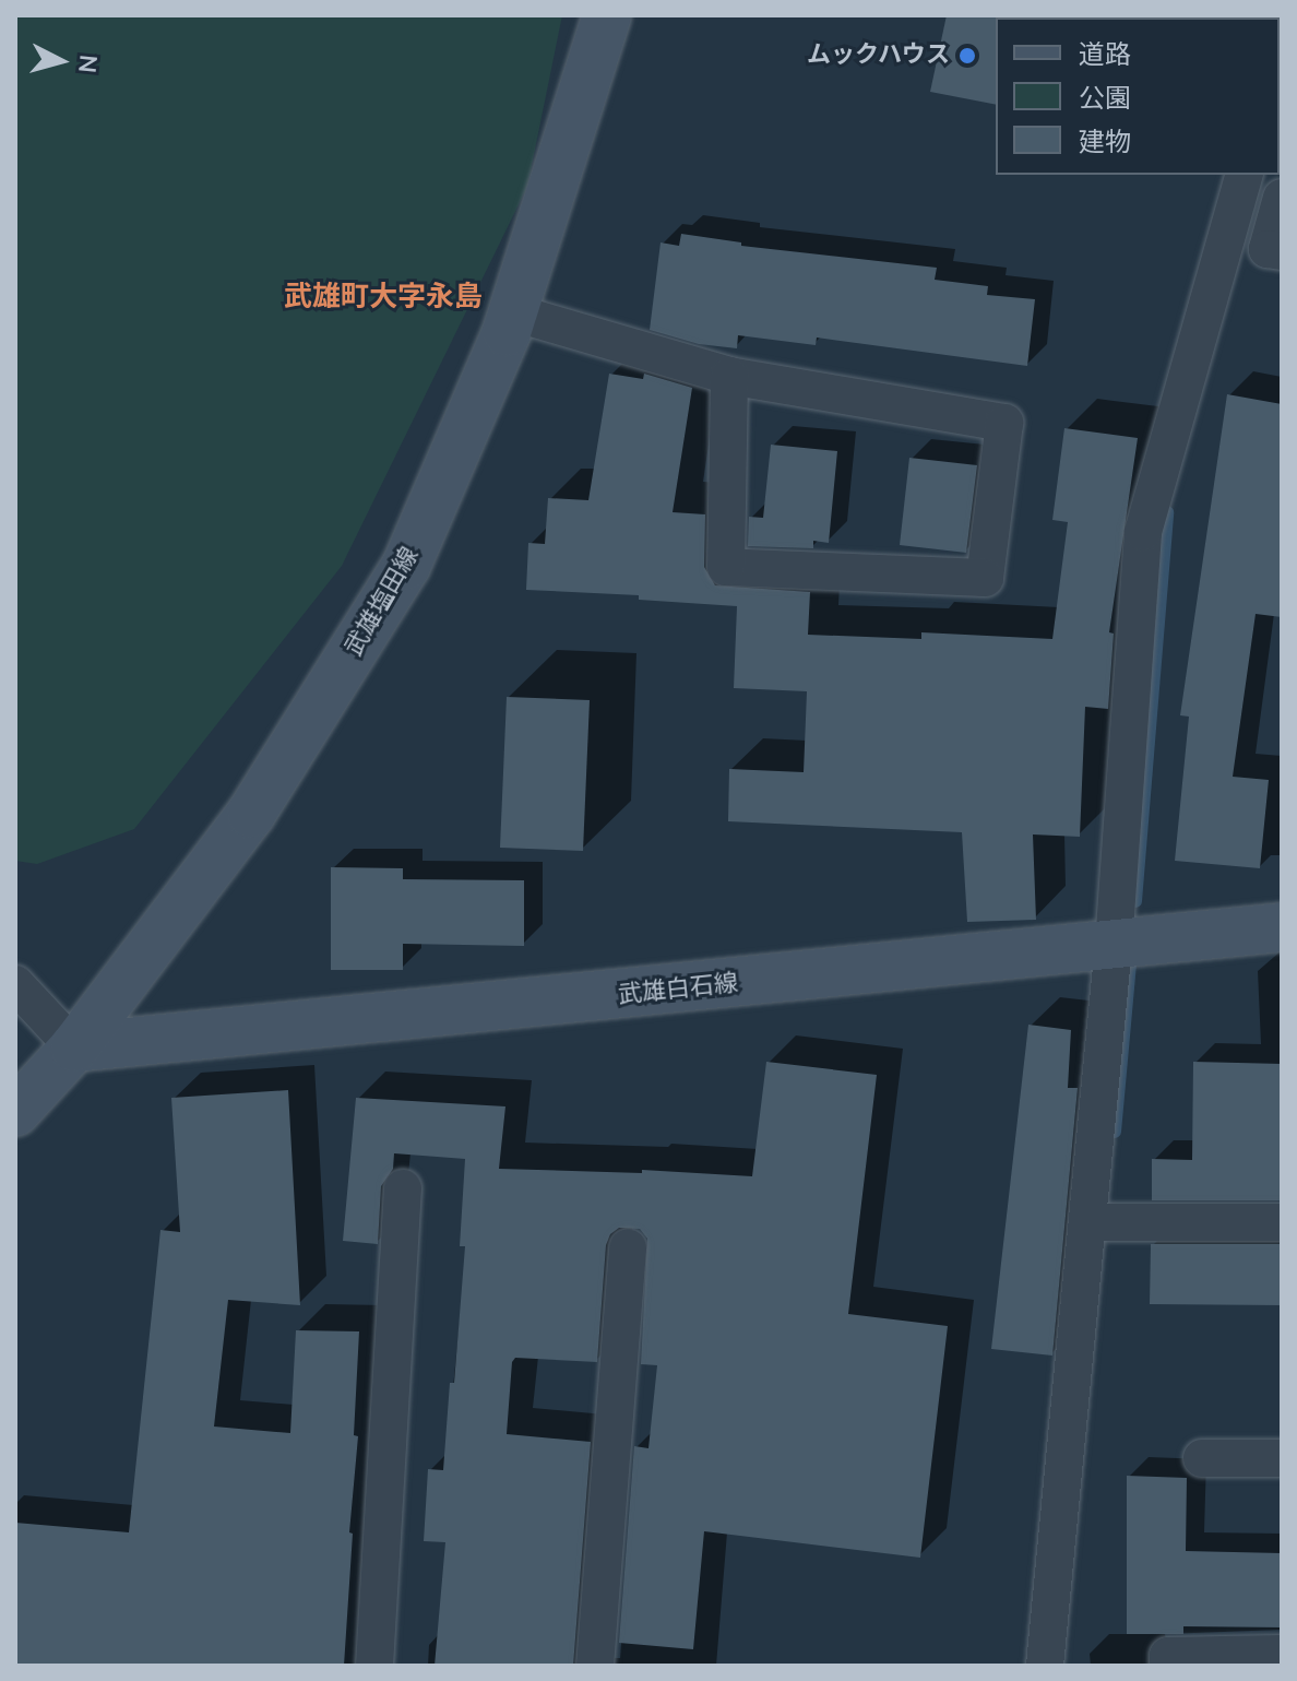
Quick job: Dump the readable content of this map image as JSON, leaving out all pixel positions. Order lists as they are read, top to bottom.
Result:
{
  "streets": {
    "main road": ["武雄塩田線", "武雄白石線"]
  },
  "crossings": [
    ["武雄塩田線", "武雄白石線"]
  ],
  "districts": ["武雄町大字永島"],
  "places": ["ムックハウス"],
  "legend": ["道路", "公園", "建物"],
  "north": "right"
}
